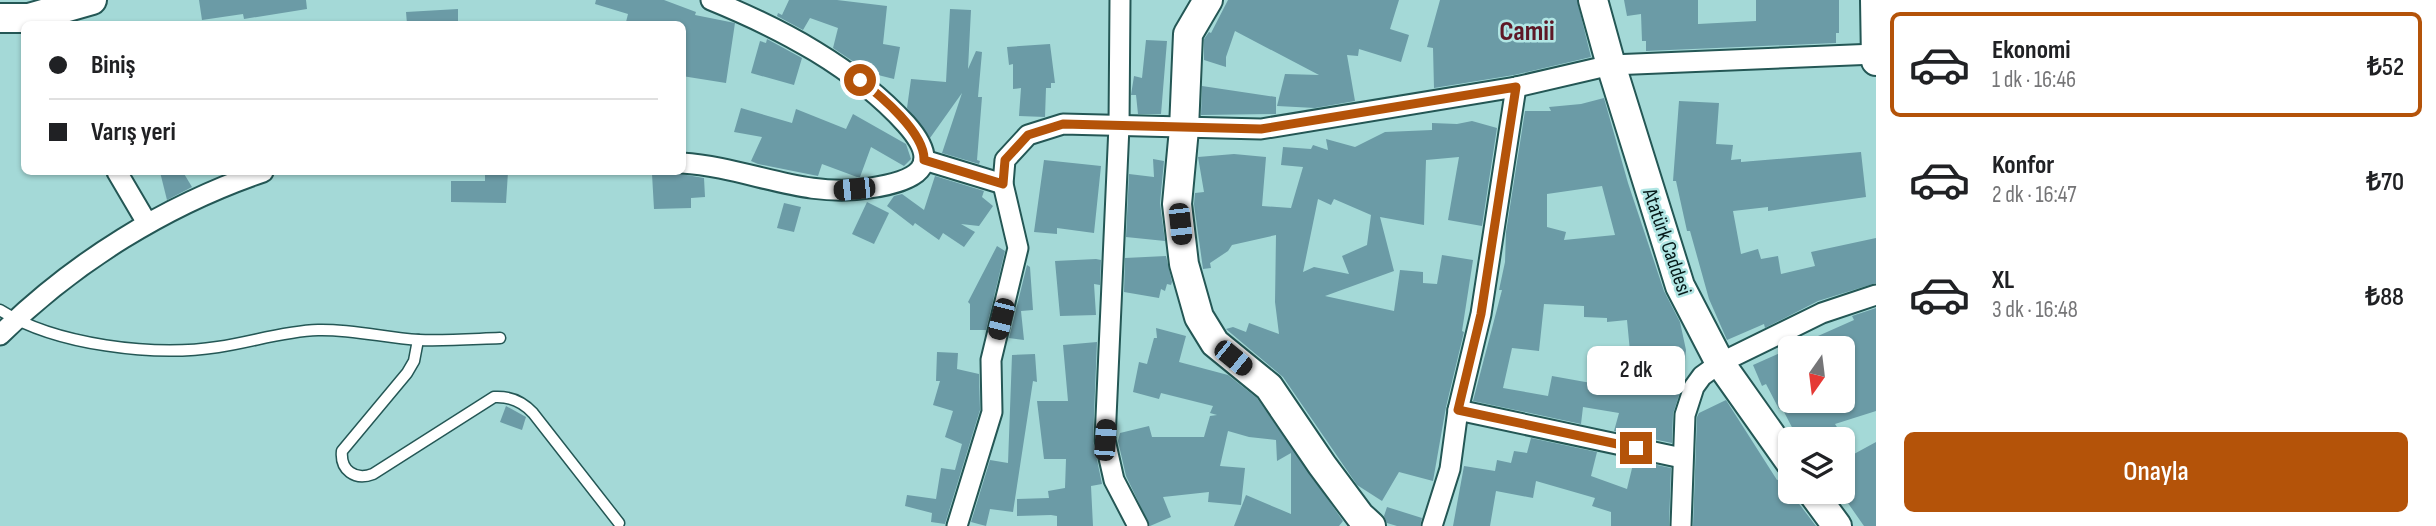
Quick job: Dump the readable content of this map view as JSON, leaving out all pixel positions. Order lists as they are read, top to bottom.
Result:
{
  "streets": {
    "street": ["Atatürk Caddesi"]
  },
  "districts": ["Camii"],
  "north": "bottom",
  "page": {
    "list": [
      {
        "name": "Ekonomi",
        "note": "1 dk · 16:46",
        "value": "₺52"
      },
      {
        "name": "Konfor",
        "note": "2 dk · 16:47",
        "value": "₺70"
      },
      {
        "name": "XL",
        "note": "3 dk · 16:48",
        "value": "₺88"
      }
    ],
    "banner": ["Biniş", "Varış yeri"],
    "bubble": "2 dk",
    "buttons": "Onayla"
  }
}
